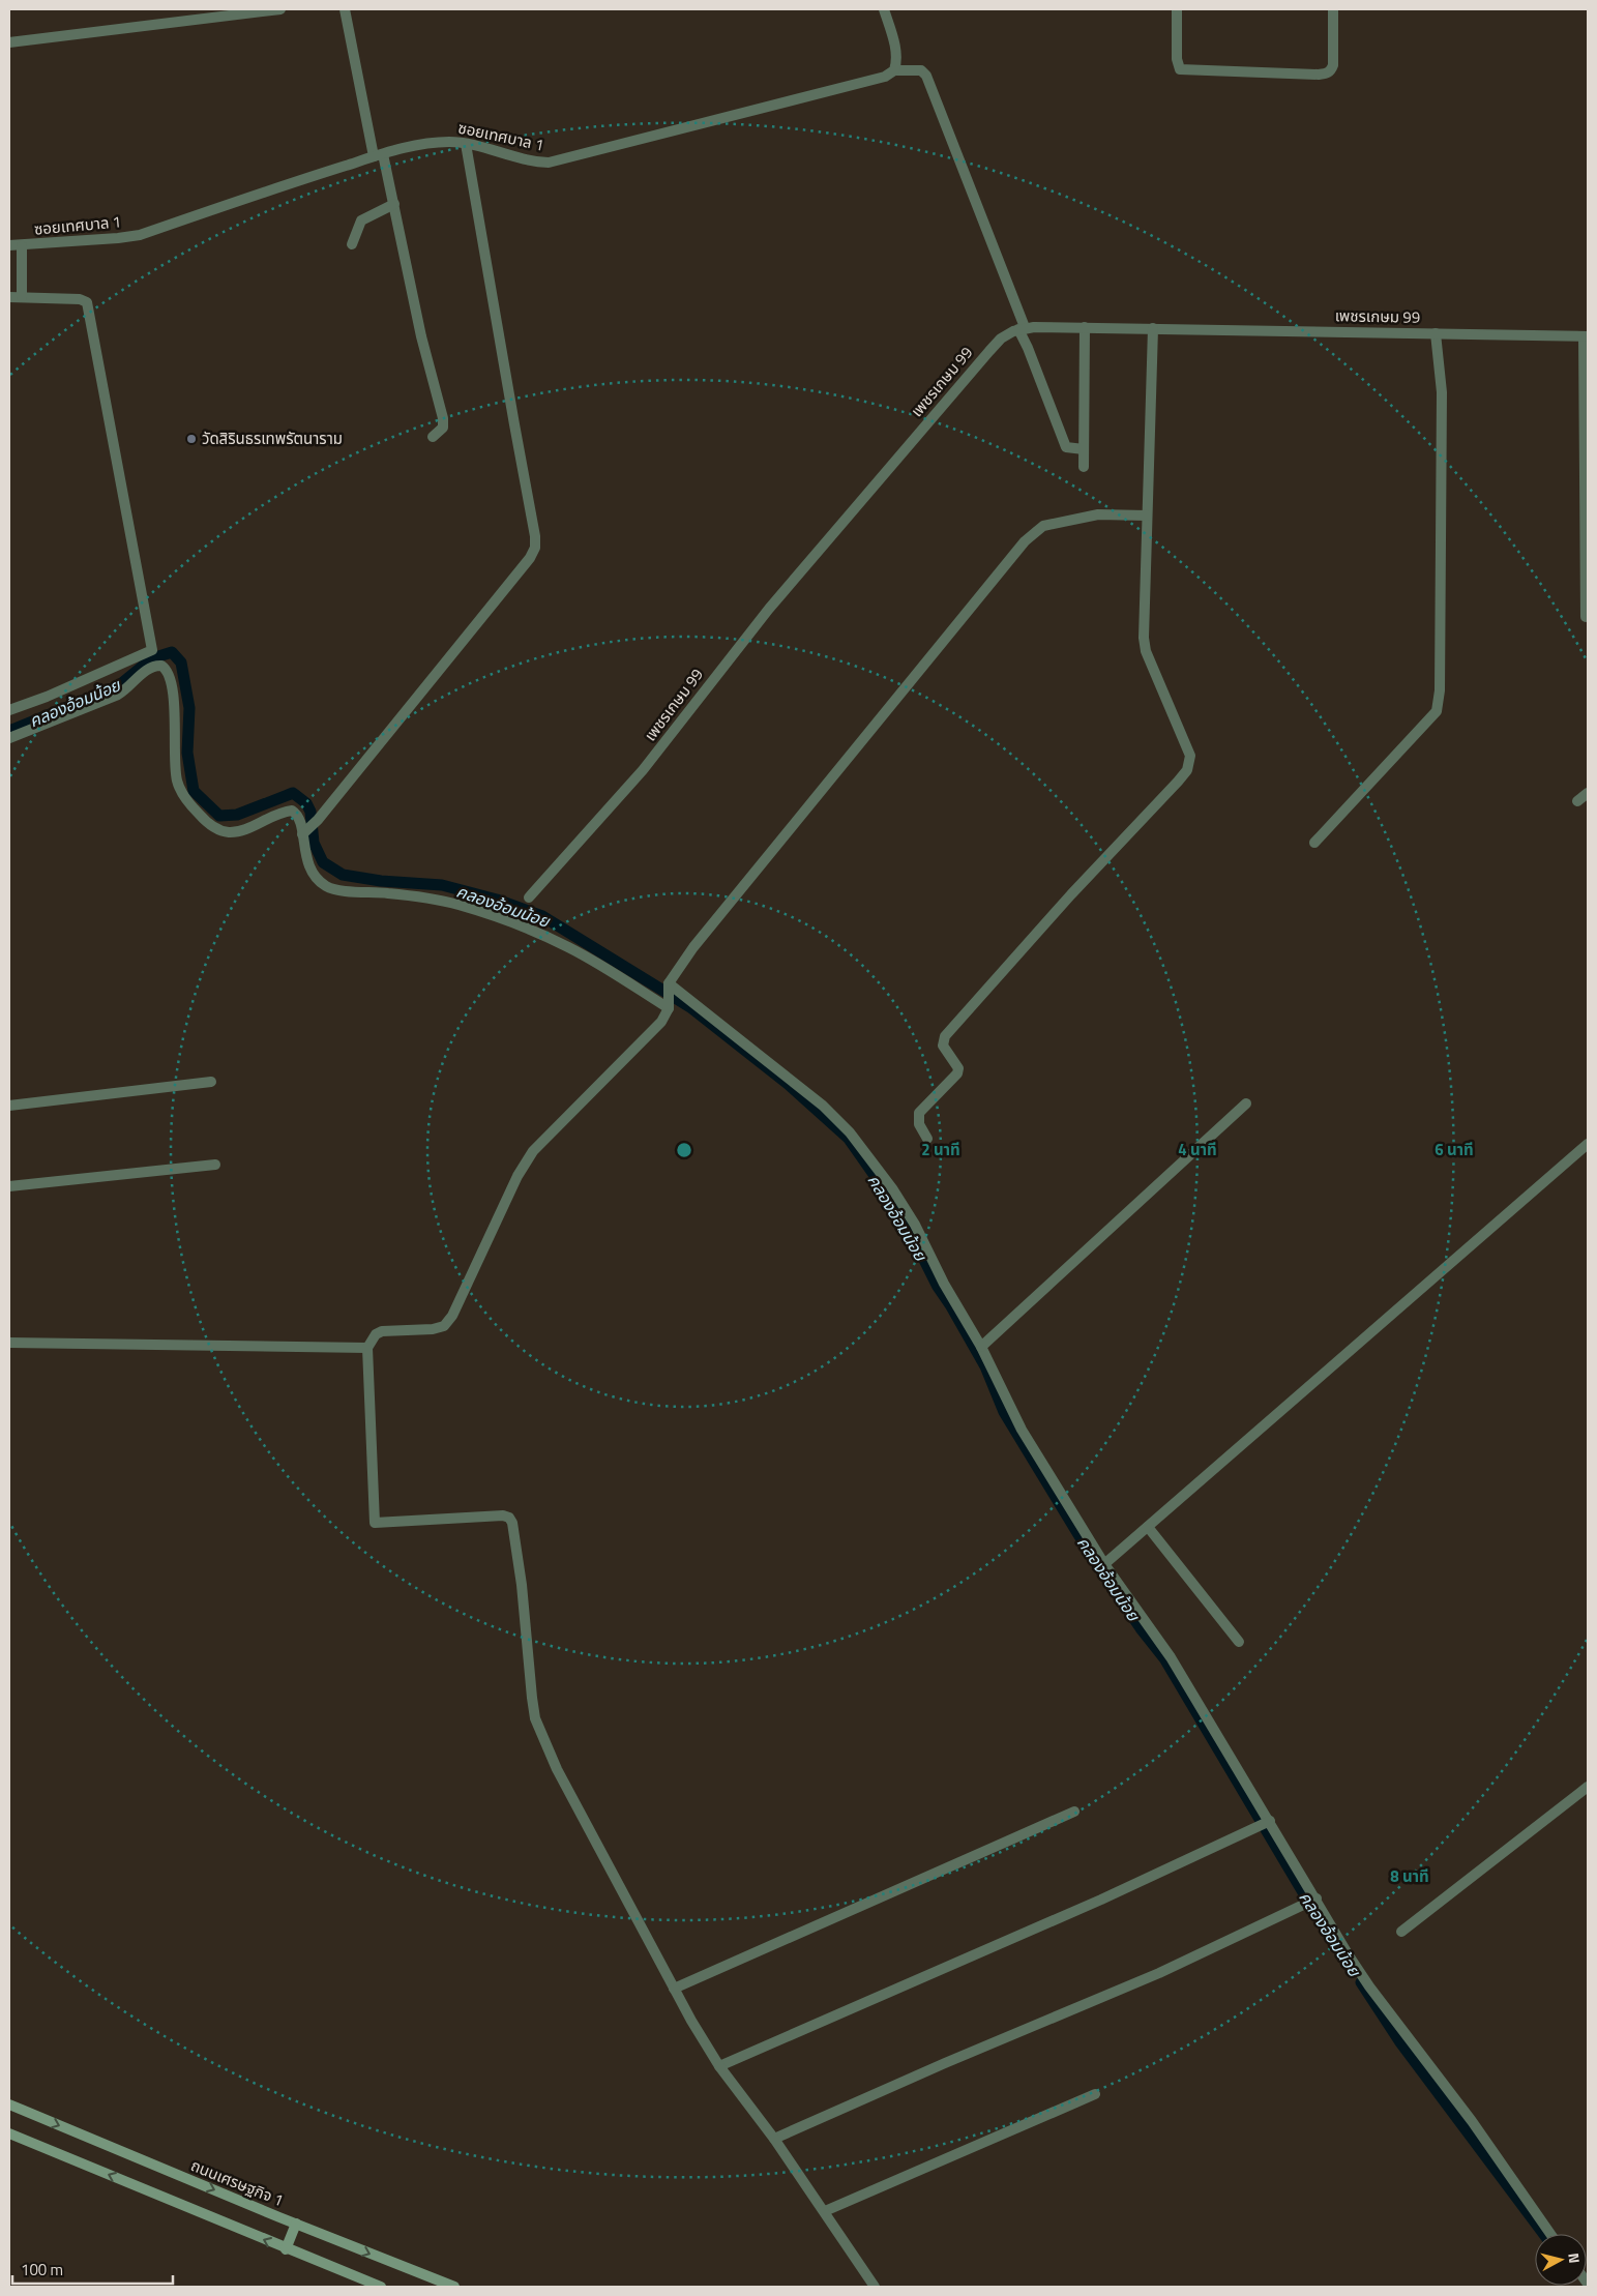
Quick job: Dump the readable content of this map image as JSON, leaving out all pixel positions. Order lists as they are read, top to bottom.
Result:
{
  "streets": {
    "main road": ["ถนนเศรษฐกิจ 1"],
    "street": ["ซอยเทศบาล 1", "เพชรเกษม 99"]
  },
  "water": ["คลองอ้อมน้อย"],
  "places": ["วัดสิรินธรเทพรัตนาราม"],
  "scale_bar": "100 m",
  "north": "right",
  "rings": [
    "2 นาที",
    "4 นาที",
    "6 นาที",
    "8 นาที"
  ]
}
